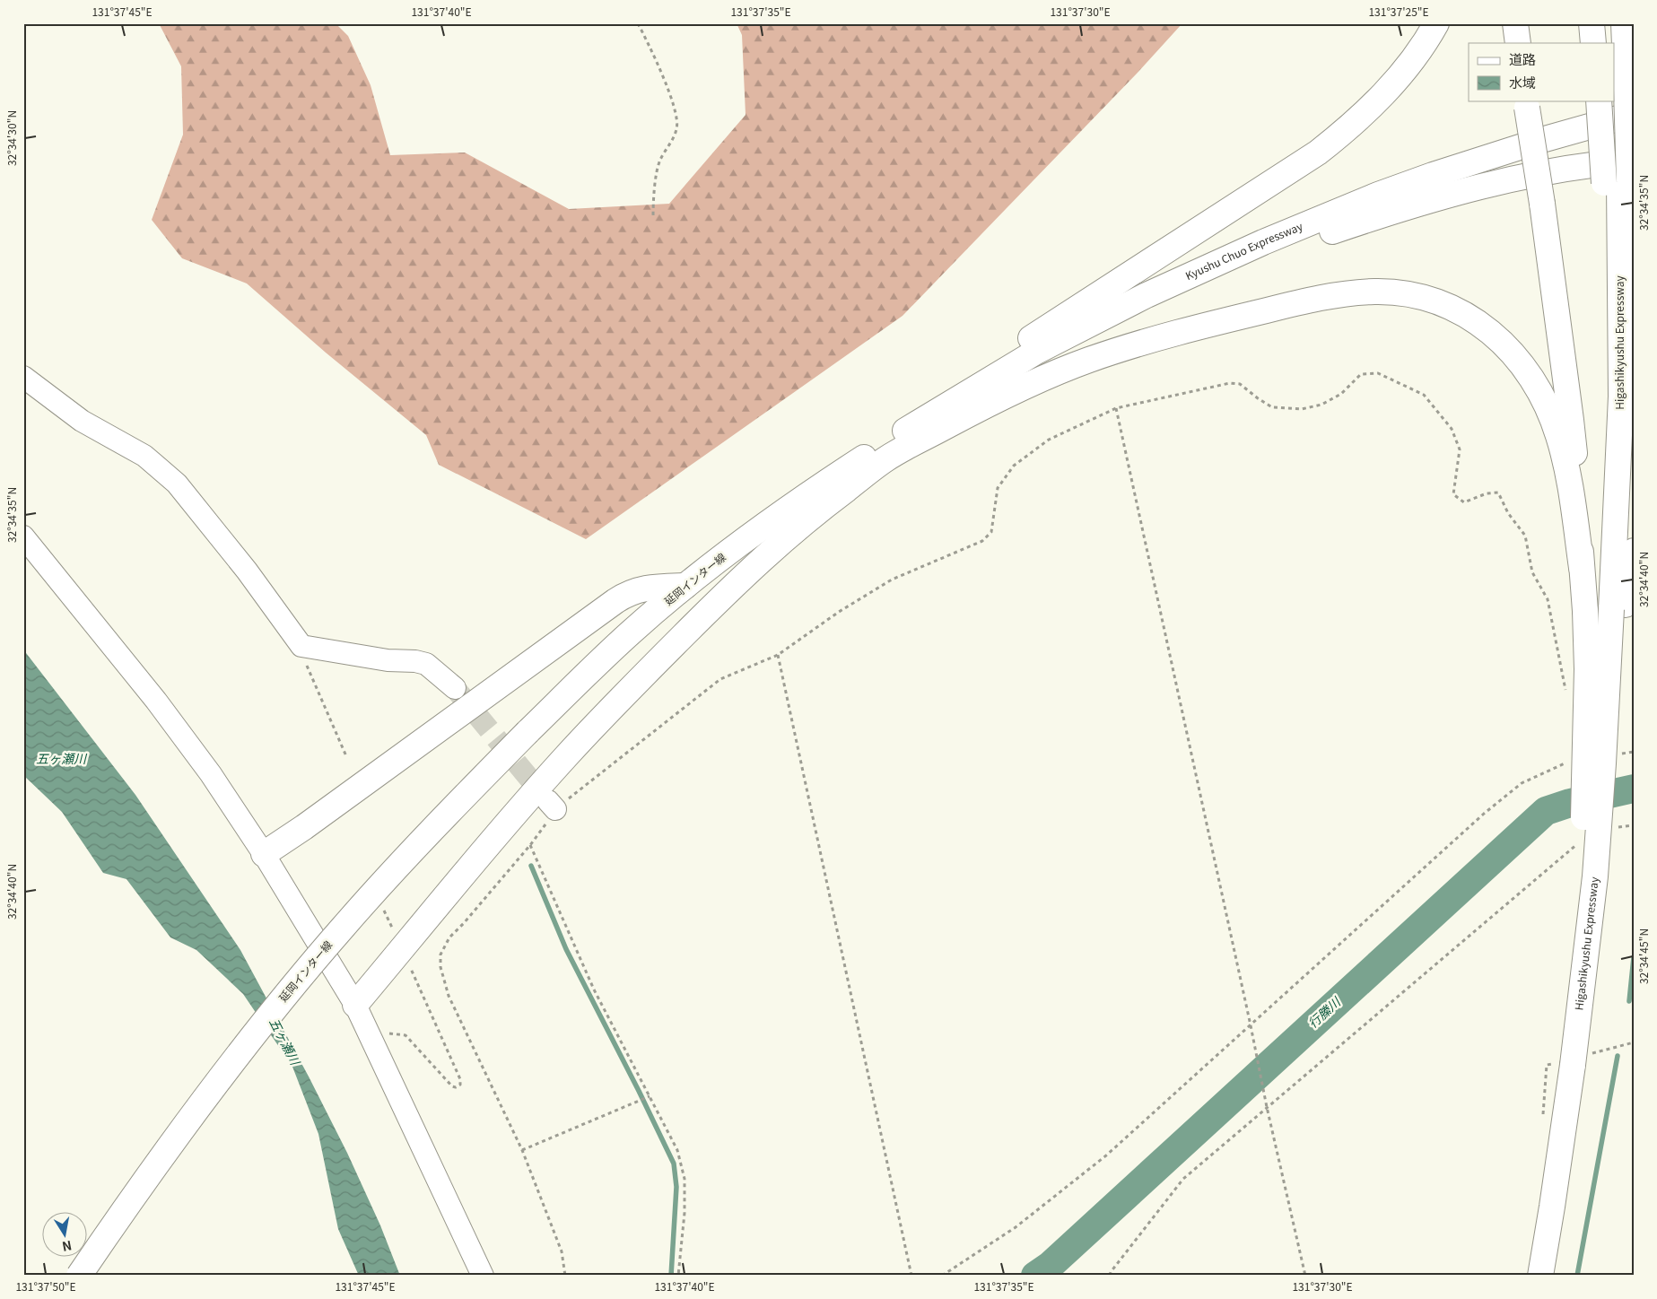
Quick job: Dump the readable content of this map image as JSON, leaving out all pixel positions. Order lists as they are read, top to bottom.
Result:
{
  "streets": {
    "highway": ["Kyushu Chuo Expressway", "Higashikyushu Expressway", "延岡インター線"]
  },
  "crossings": [
    ["Kyushu Chuo Expressway", "延岡インター線"]
  ],
  "water": ["五ヶ瀬川", "行縢川"],
  "legend": ["道路", "水域"],
  "north": "bottom",
  "coordinates": [
    "131°37'45\"E",
    "131°37'40\"E",
    "131°37'35\"E",
    "131°37'30\"E",
    "131°37'25\"E",
    "32°34'30\"N",
    "32°34'35\"N",
    "32°34'40\"N",
    "32°34'45\"N",
    "131°37'50\"E"
  ]
}
